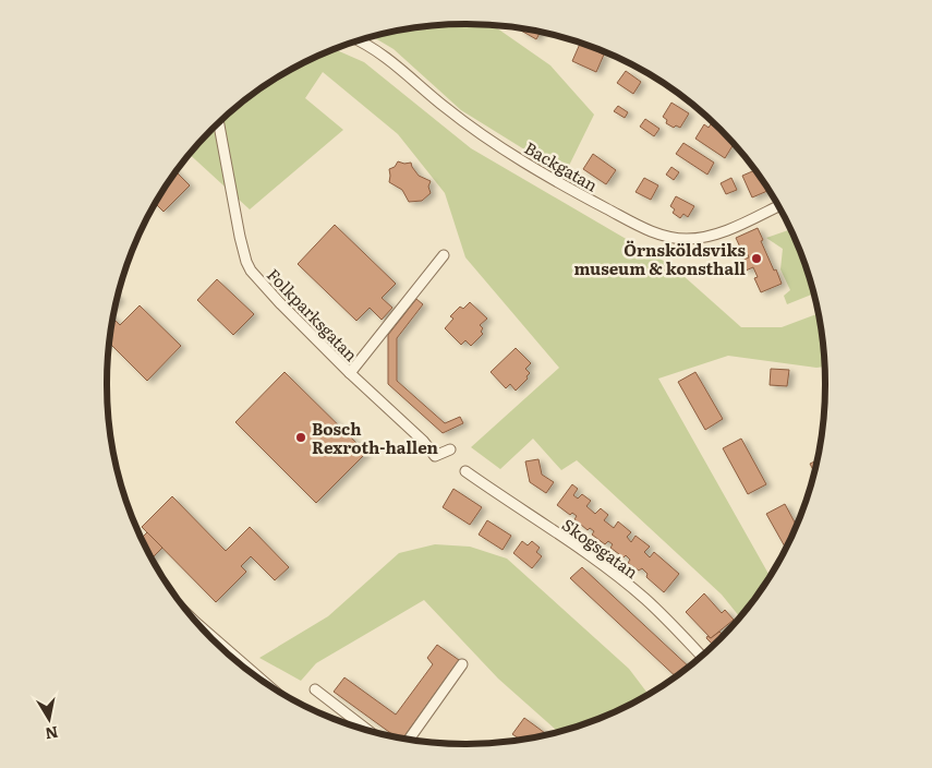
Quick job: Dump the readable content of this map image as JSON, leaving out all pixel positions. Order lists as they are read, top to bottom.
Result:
{
  "streets": {
    "street": ["Backgatan", "Folkparksgatan", "Skogsgatan"]
  },
  "places": ["Örnsköldsviks museum & konsthall", "Bosch Rexroth-hallen"],
  "north": "bottom"
}
